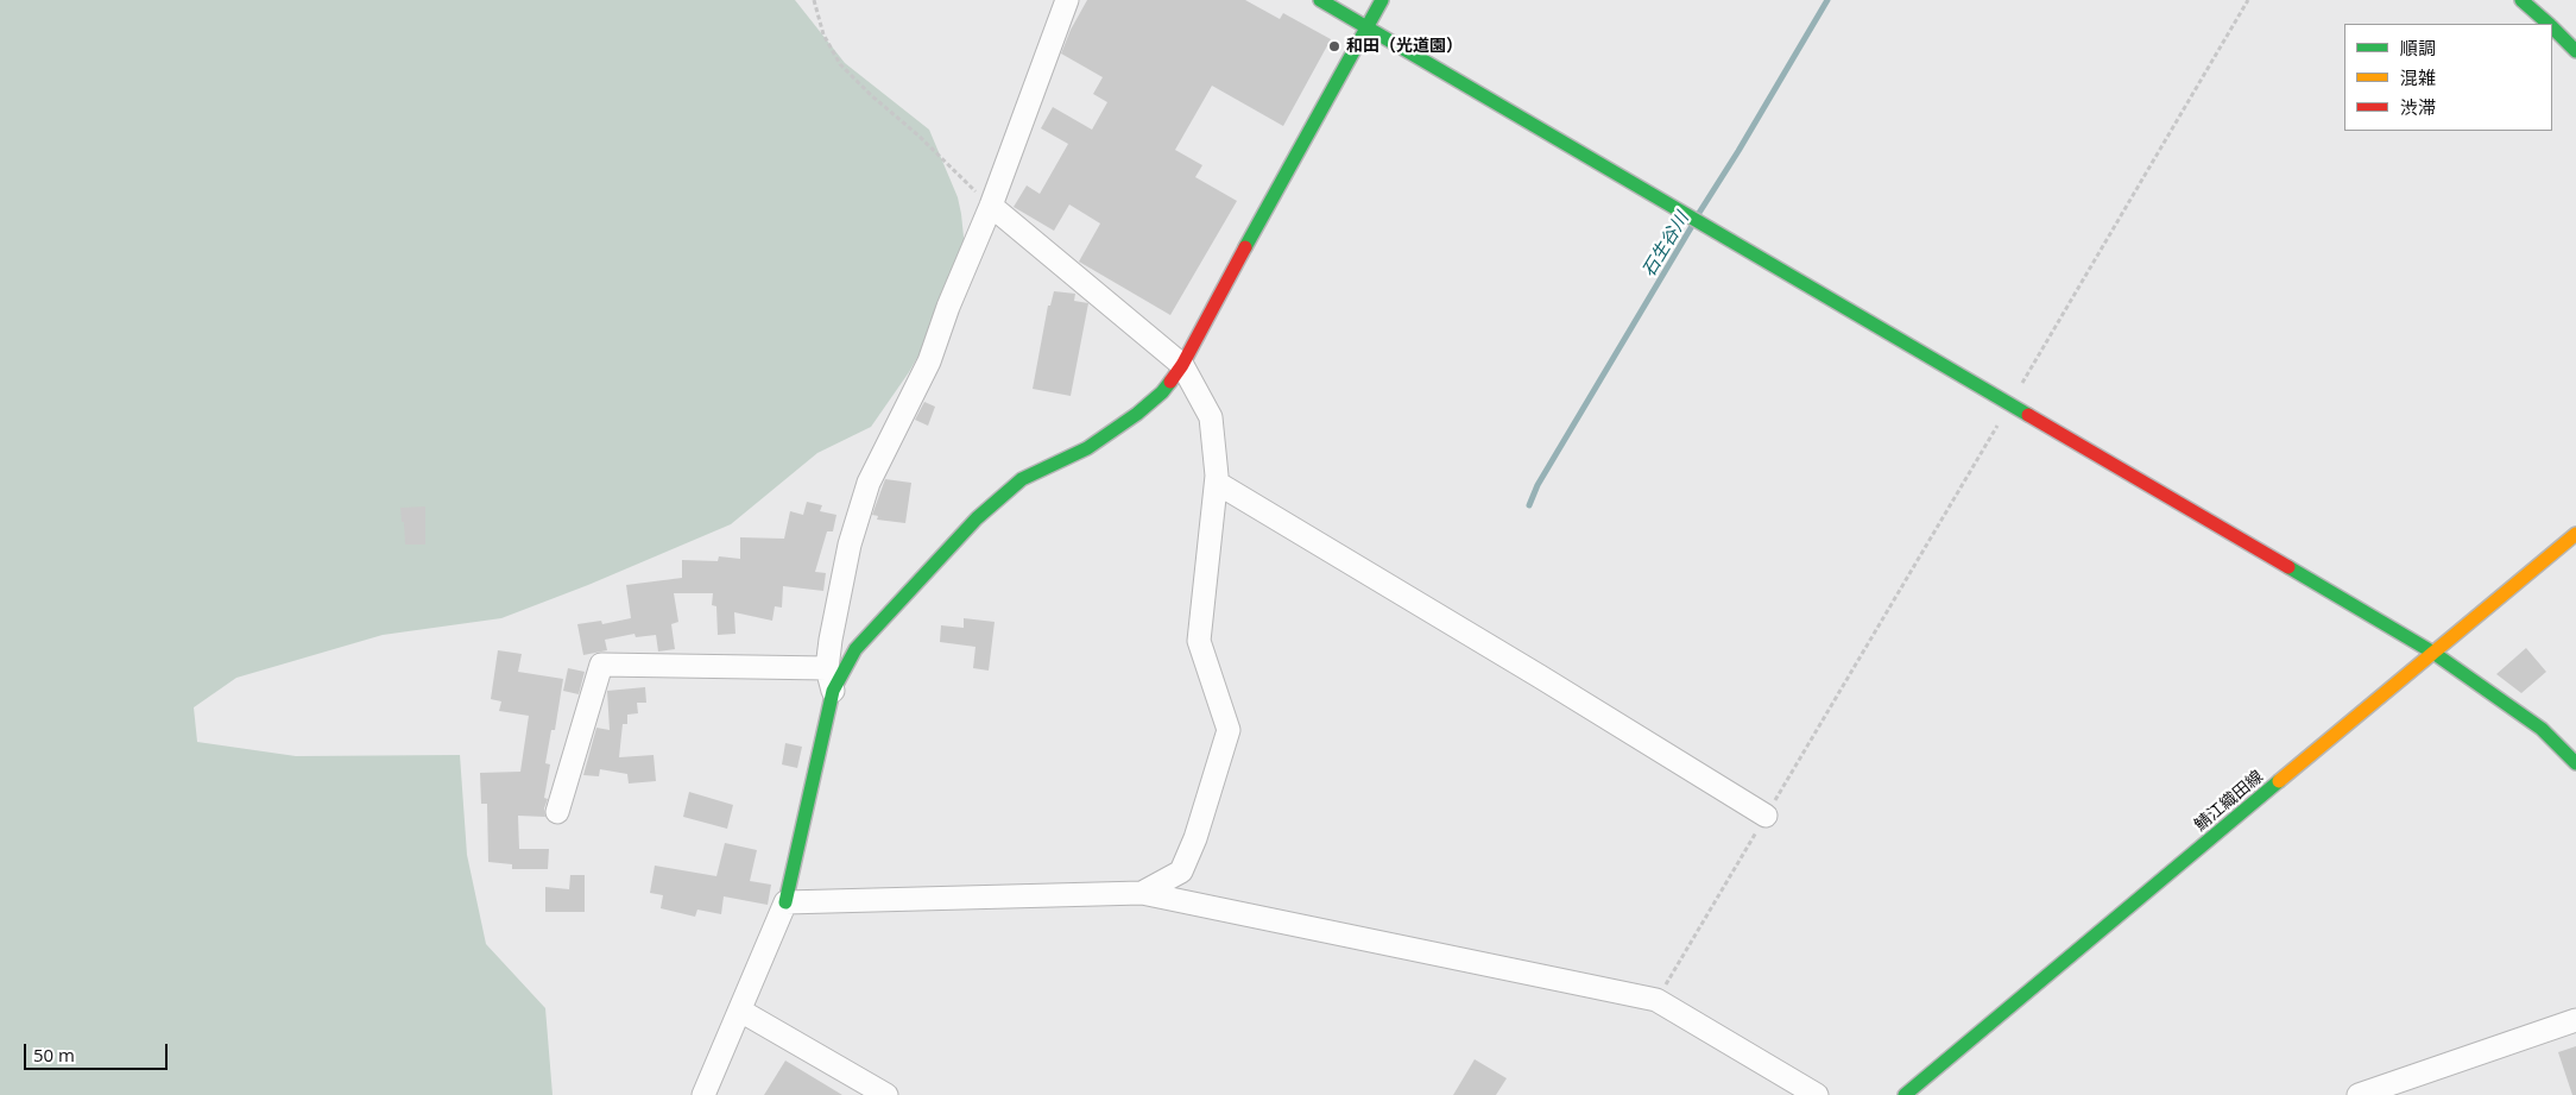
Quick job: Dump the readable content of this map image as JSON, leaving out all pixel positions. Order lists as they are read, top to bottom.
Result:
{
  "streets": {
    "street": ["鯖江織田線"]
  },
  "water": ["石生谷川"],
  "places": ["和田（光道園）"],
  "legend": ["順調", "混雑", "渋滞"],
  "scale_bar": "50 m"
}
